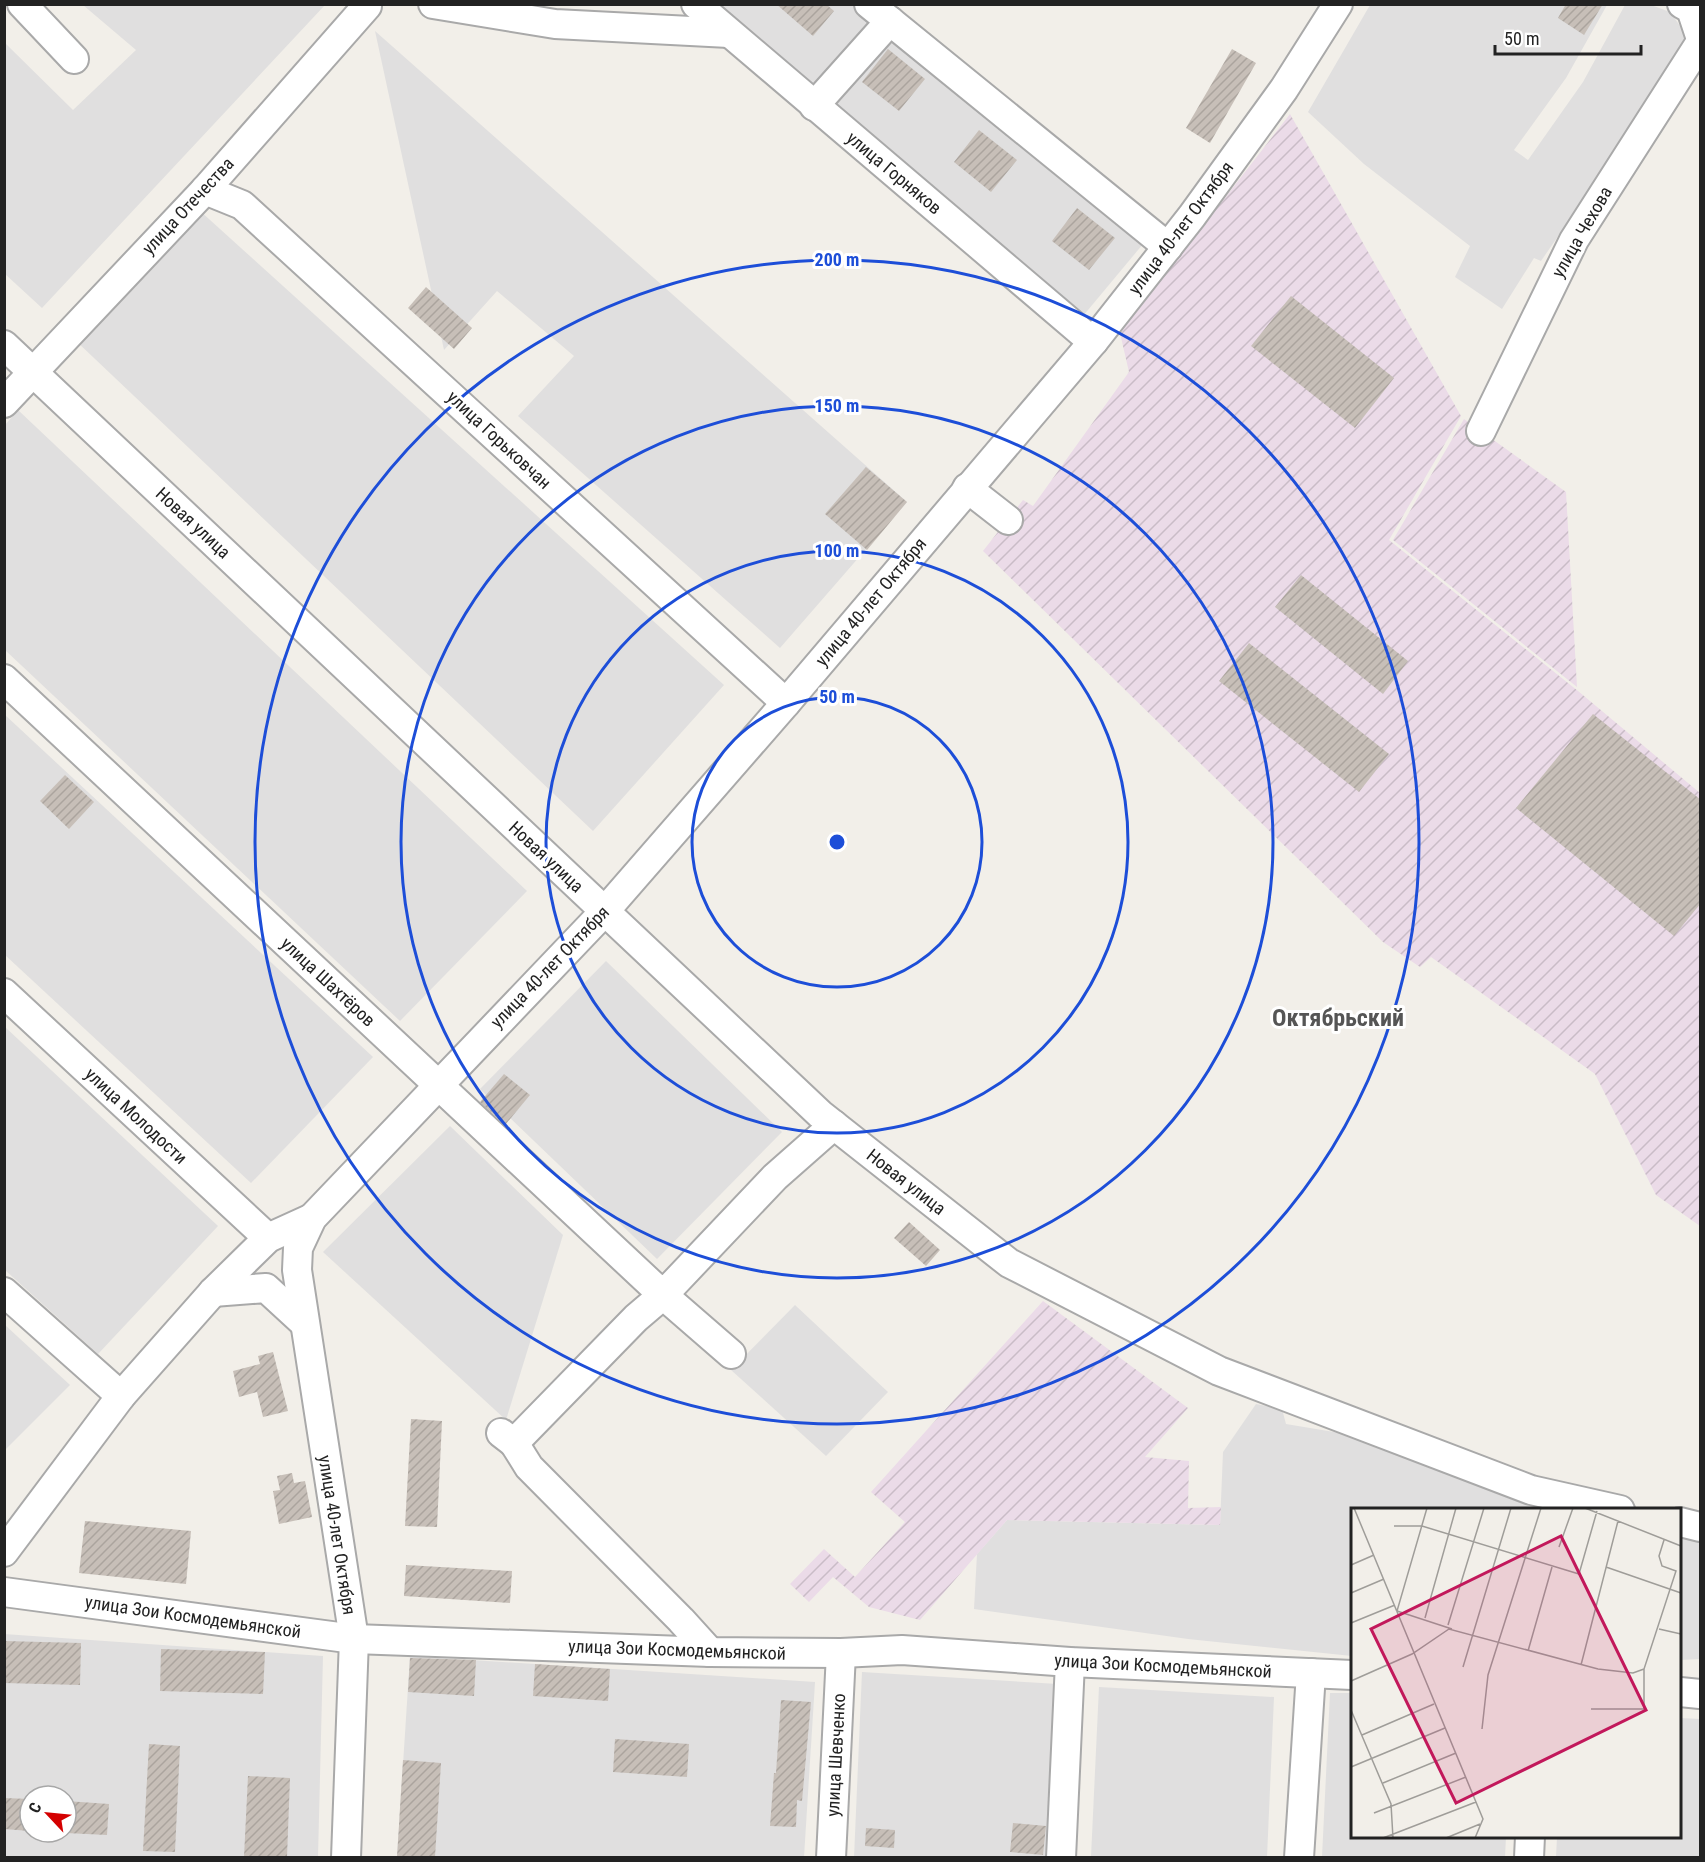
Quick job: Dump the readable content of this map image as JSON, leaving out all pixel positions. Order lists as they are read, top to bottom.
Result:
{
  "streets": {
    "street": [
      "улица Горняков",
      "улица Отечества",
      "улица 40-лет Октября",
      "улица Чехова",
      "улица Горьковчан",
      "Новая улица",
      "улица Шахтёров",
      "улица Молодости",
      "улица Зои Космодемьянской",
      "улица Шевченко"
    ]
  },
  "crossings": [
    ["улица Горняков", "улица 40-лет Октября"],
    ["улица Отечества", "улица Горьковчан"],
    ["улица Отечества", "Новая улица"],
    ["улица 40-лет Октября", "улица Горьковчан"],
    ["улица 40-лет Октября", "Новая улица"],
    ["улица 40-лет Октября", "улица Шахтёров"],
    ["улица 40-лет Октября", "улица Молодости"],
    ["улица 40-лет Октября", "улица Зои Космодемьянской"],
    ["улица Зои Космодемьянской", "улица Шевченко"]
  ],
  "districts": ["Октябрьский"],
  "scale_bar": "50 m",
  "north": "top left",
  "rings": [
    "200 m",
    "150 m",
    "100 m",
    "50 m"
  ]
}
